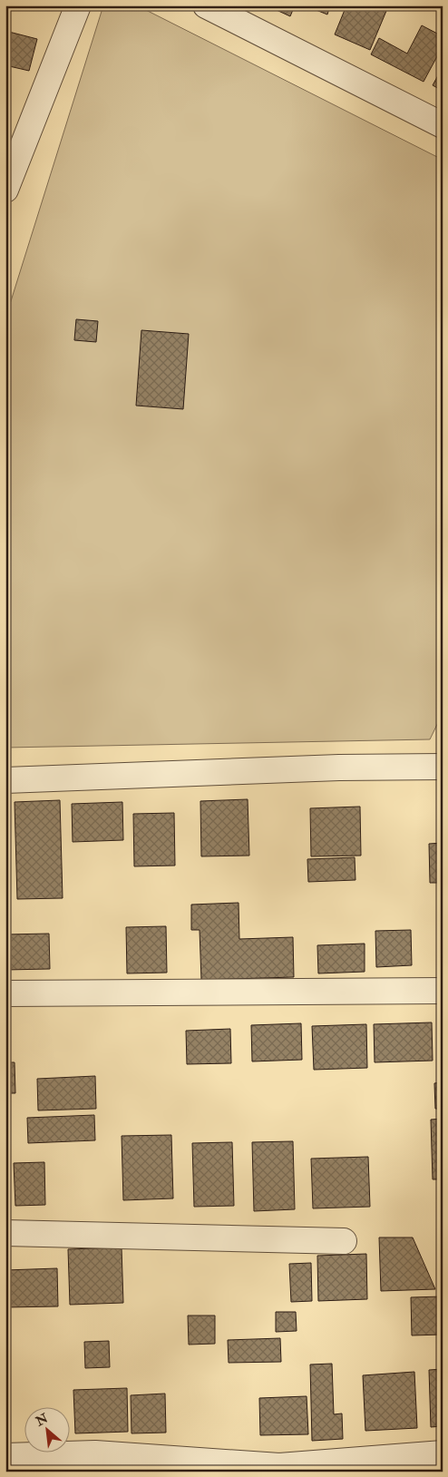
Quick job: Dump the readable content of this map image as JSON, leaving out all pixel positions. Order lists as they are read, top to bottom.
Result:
{
  "north": "top left"
}
